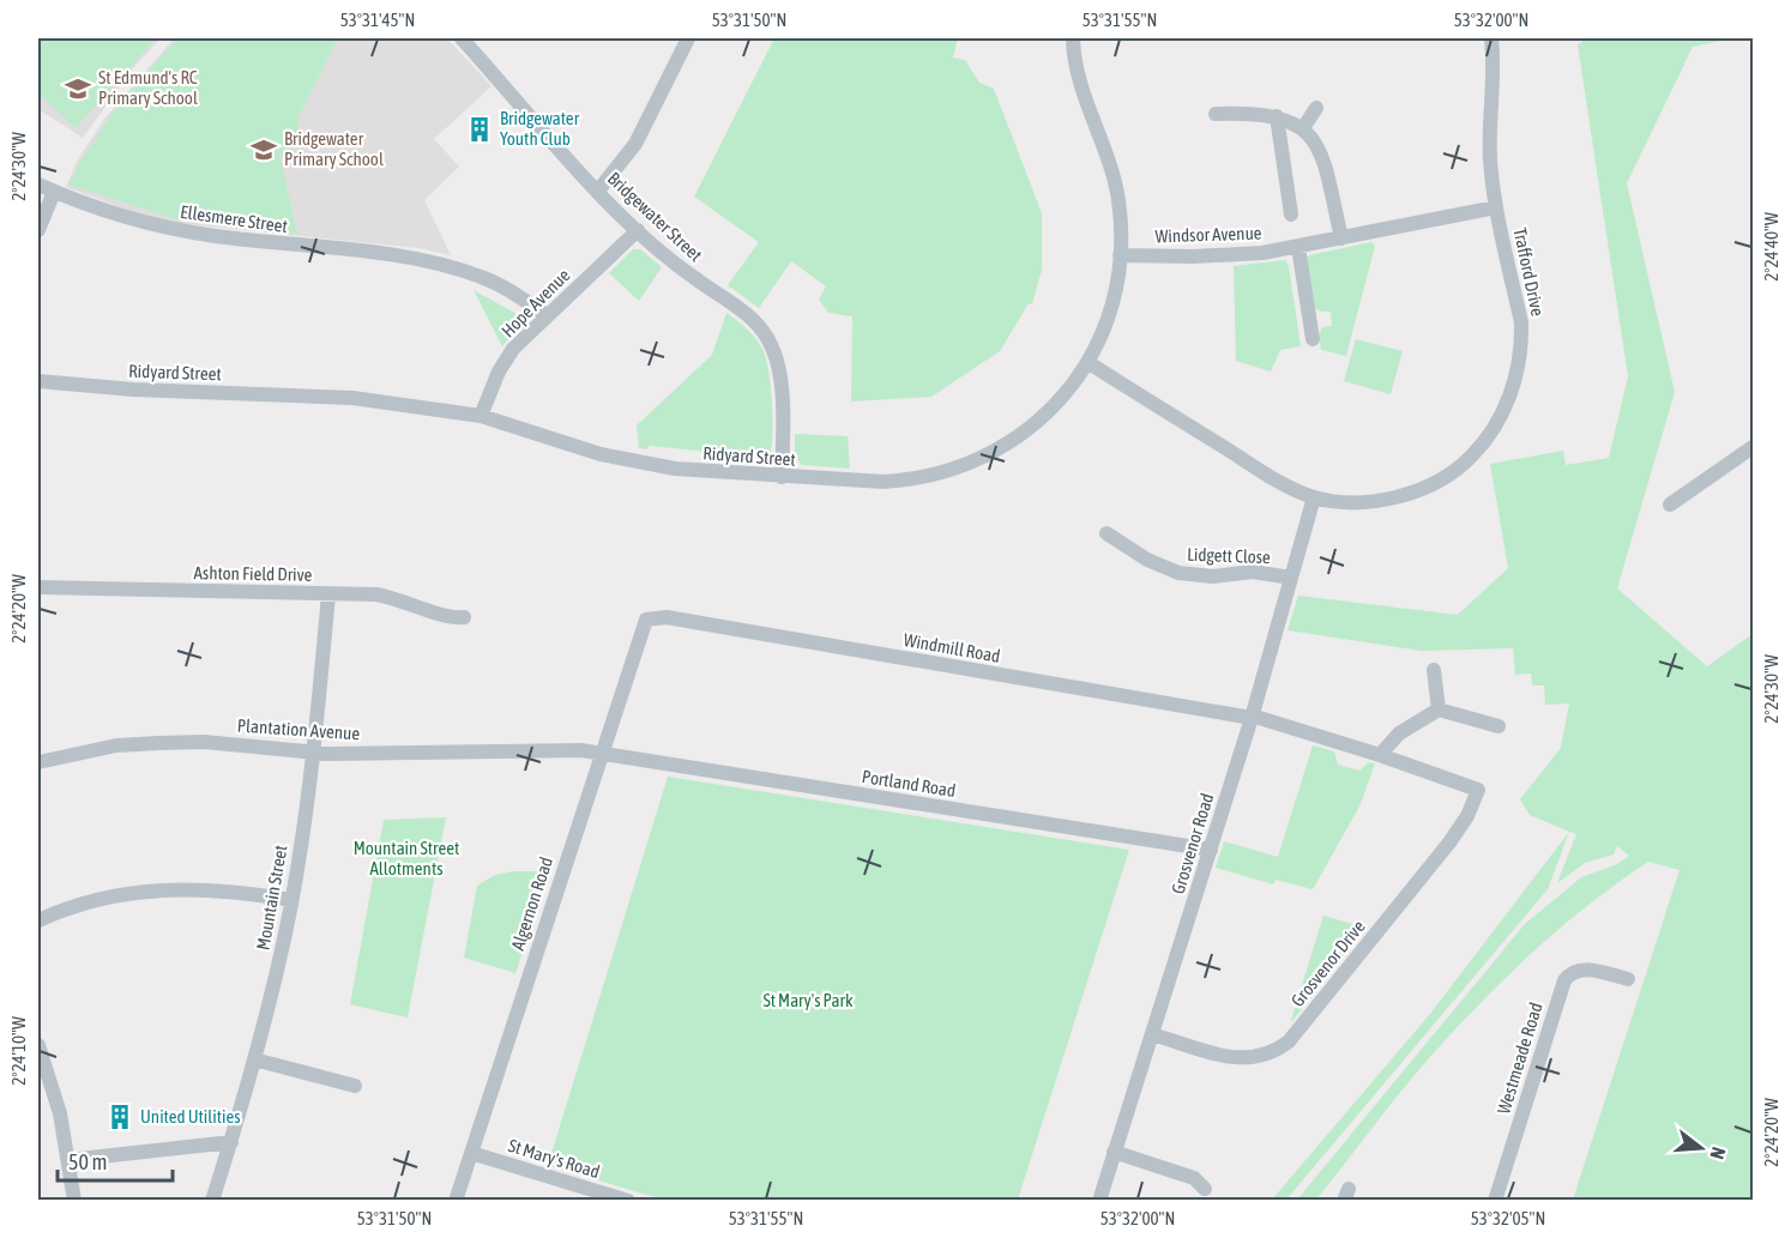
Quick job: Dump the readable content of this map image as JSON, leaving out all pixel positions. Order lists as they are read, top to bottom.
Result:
{
  "streets": {
    "street": [
      "Bridgewater Street",
      "Ellesmere Street",
      "Windsor Avenue",
      "Trafford Drive",
      "Hope Avenue",
      "Ridyard Street",
      "Lidgett Close",
      "Ashton Field Drive",
      "Windmill Road",
      "Plantation Avenue",
      "Portland Road",
      "Grosvenor Road",
      "Mountain Street",
      "Algernon Road",
      "Grosvenor Drive",
      "Westmeade Road",
      "St Mary's Road"
    ]
  },
  "crossings": [
    ["Bridgewater Street", "Hope Avenue"],
    ["Bridgewater Street", "Ridyard Street"],
    ["Ellesmere Street", "Hope Avenue"],
    ["Windsor Avenue", "Trafford Drive"],
    ["Windsor Avenue", "Ridyard Street"],
    ["Trafford Drive", "Ridyard Street"],
    ["Trafford Drive", "Grosvenor Road"],
    ["Hope Avenue", "Ridyard Street"],
    ["Lidgett Close", "Grosvenor Road"],
    ["Ashton Field Drive", "Mountain Street"],
    ["Windmill Road", "Grosvenor Road"],
    ["Windmill Road", "Algernon Road"],
    ["Windmill Road", "Grosvenor Drive"],
    ["Plantation Avenue", "Portland Road"],
    ["Plantation Avenue", "Mountain Street"],
    ["Plantation Avenue", "Algernon Road"],
    ["Portland Road", "Grosvenor Road"],
    ["Portland Road", "Algernon Road"],
    ["Grosvenor Road", "Grosvenor Drive"],
    ["Algernon Road", "St Mary's Road"]
  ],
  "parks": ["Mountain Street Allotments", "St Mary's Park"],
  "places": {
    "school or university": ["St Edmund's RC Primary School", "Bridgewater Primary School"],
    "building": ["Bridgewater Youth Club", "United Utilities"]
  },
  "scale_bar": "50 m",
  "north": "right",
  "coordinates": [
    "53°31'45\"N",
    "53°31'50\"N",
    "53°31'55\"N",
    "53°32'00\"N",
    "2°24'30\"W",
    "2°24'40\"W",
    "2°24'20\"W",
    "2°24'10\"W",
    "53°32'05\"N"
  ]
}
